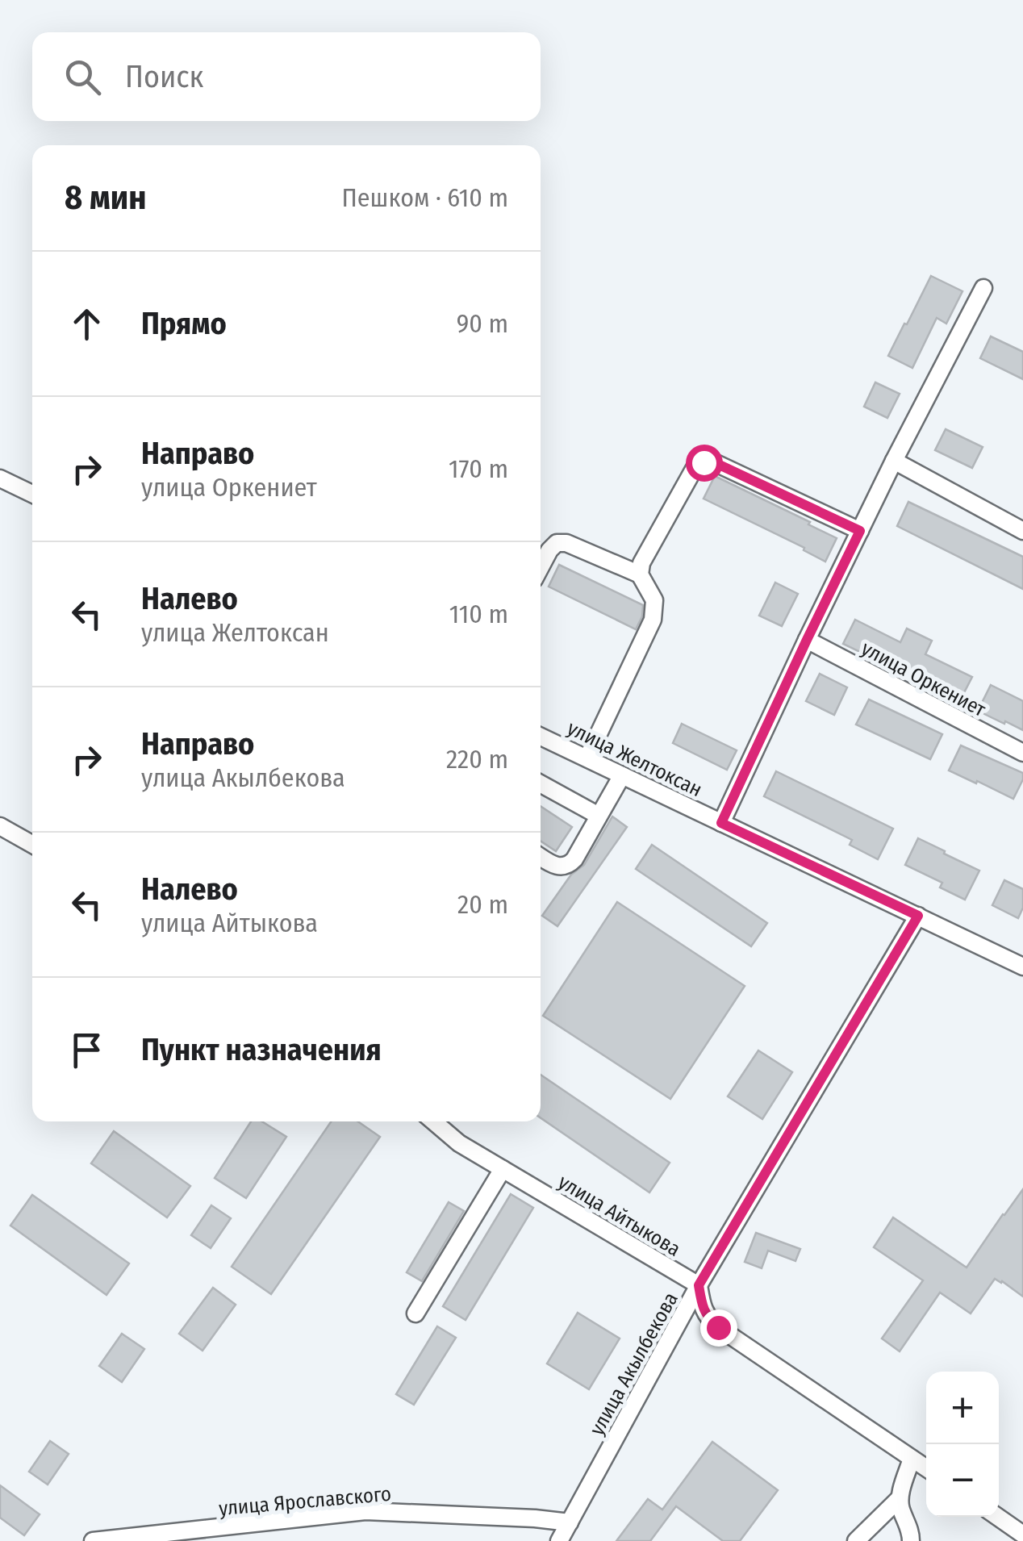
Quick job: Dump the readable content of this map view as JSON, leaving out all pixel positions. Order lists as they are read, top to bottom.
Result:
{
  "streets": {
    "street": [
      "улица Оркениет",
      "улица Желтоксан",
      "улица Айтыкова",
      "улица Акылбекова",
      "улица Ярославского"
    ]
  },
  "crossings": [
    ["улица Желтоксан", "улица Акылбекова"],
    ["улица Айтыкова", "улица Акылбекова"],
    ["улица Акылбекова", "улица Ярославского"]
  ],
  "page": {
    "search": "Поиск",
    "heading": ["8 мин", "Пешком · 610 m"],
    "list": [
      ["Прямо", "90 m"],
      ["Направо", "улица Оркениет", "170 m"],
      ["Налево", "улица Желтоксан", "110 m"],
      ["Направо", "улица Акылбекова", "220 m"],
      ["Налево", "улица Айтыкова", "20 m"],
      "Пункт назначения"
    ],
    "map_buttons": ["+", "−"]
  }
}
